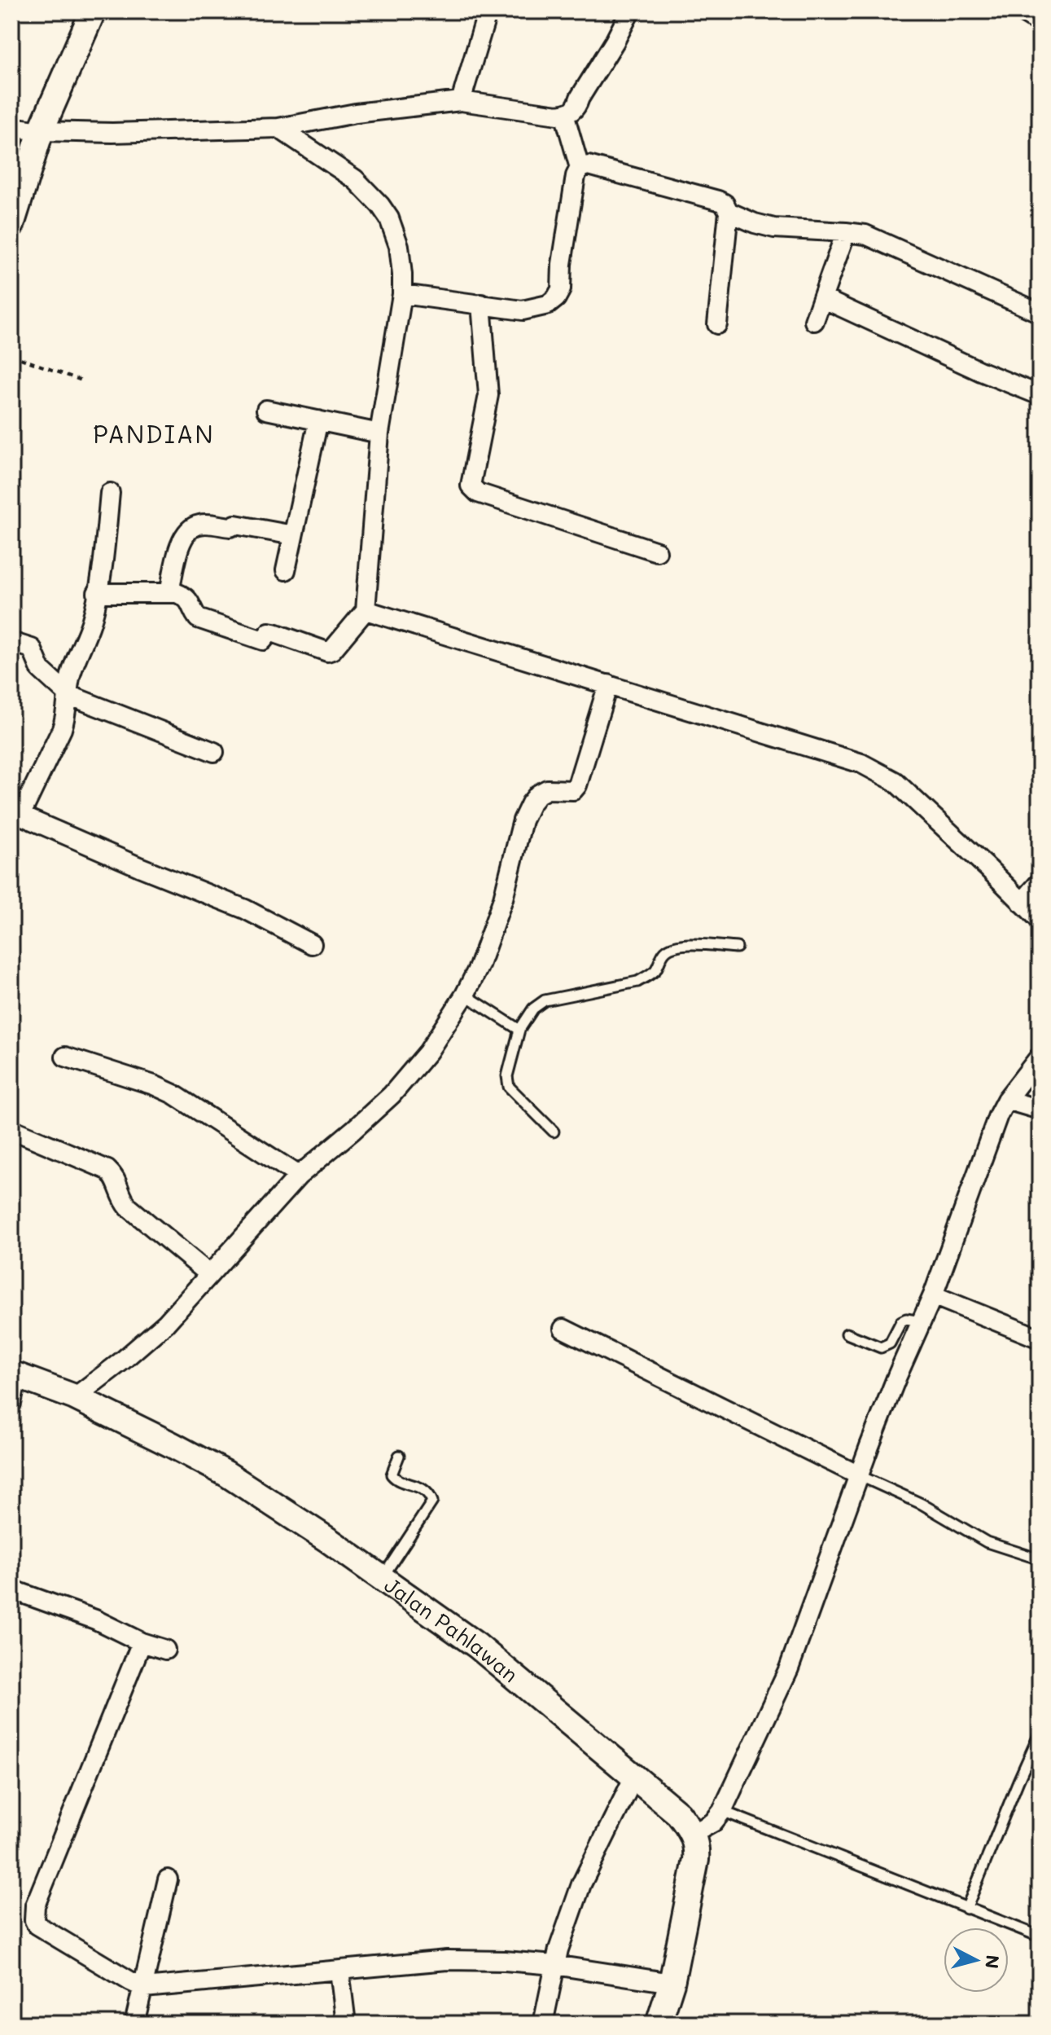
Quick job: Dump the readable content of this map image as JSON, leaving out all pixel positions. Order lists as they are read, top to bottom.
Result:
{
  "streets": {
    "main road": ["Jalan Pahlawan"]
  },
  "districts": ["PANDIAN"],
  "north": "right"
}
